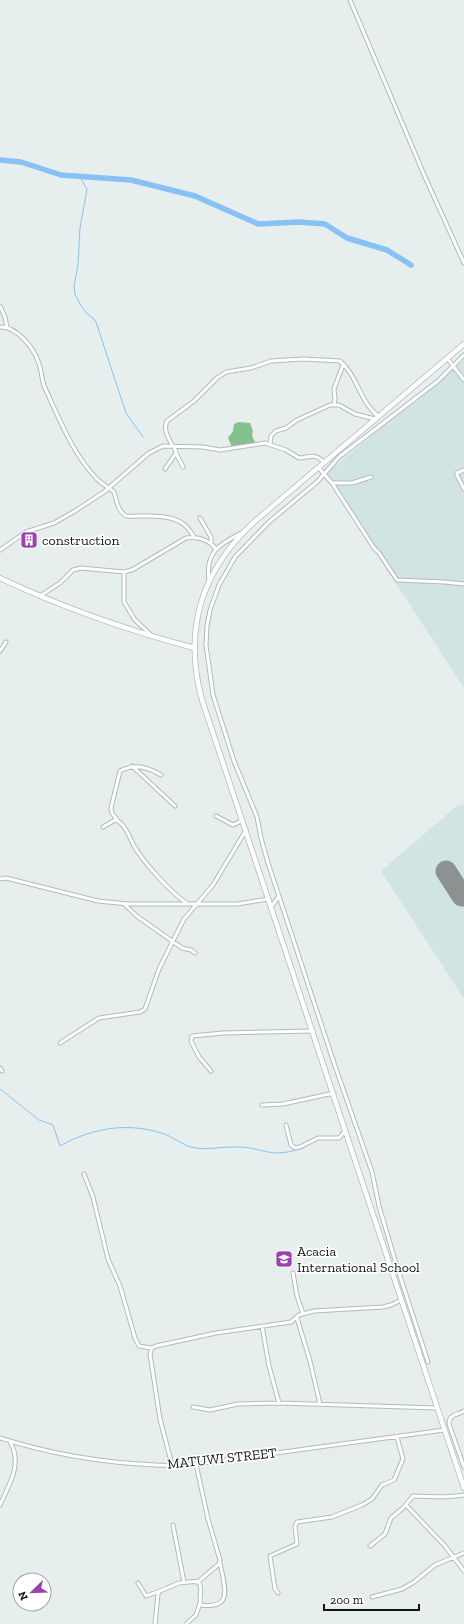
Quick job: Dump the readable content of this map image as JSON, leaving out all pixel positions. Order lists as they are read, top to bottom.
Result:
{
  "streets": {
    "street": ["MATUWI STREET"]
  },
  "places": {
    "building": ["construction"],
    "school or university": ["Acacia International School"]
  },
  "scale_bar": "200 m",
  "north": "bottom left"
}
